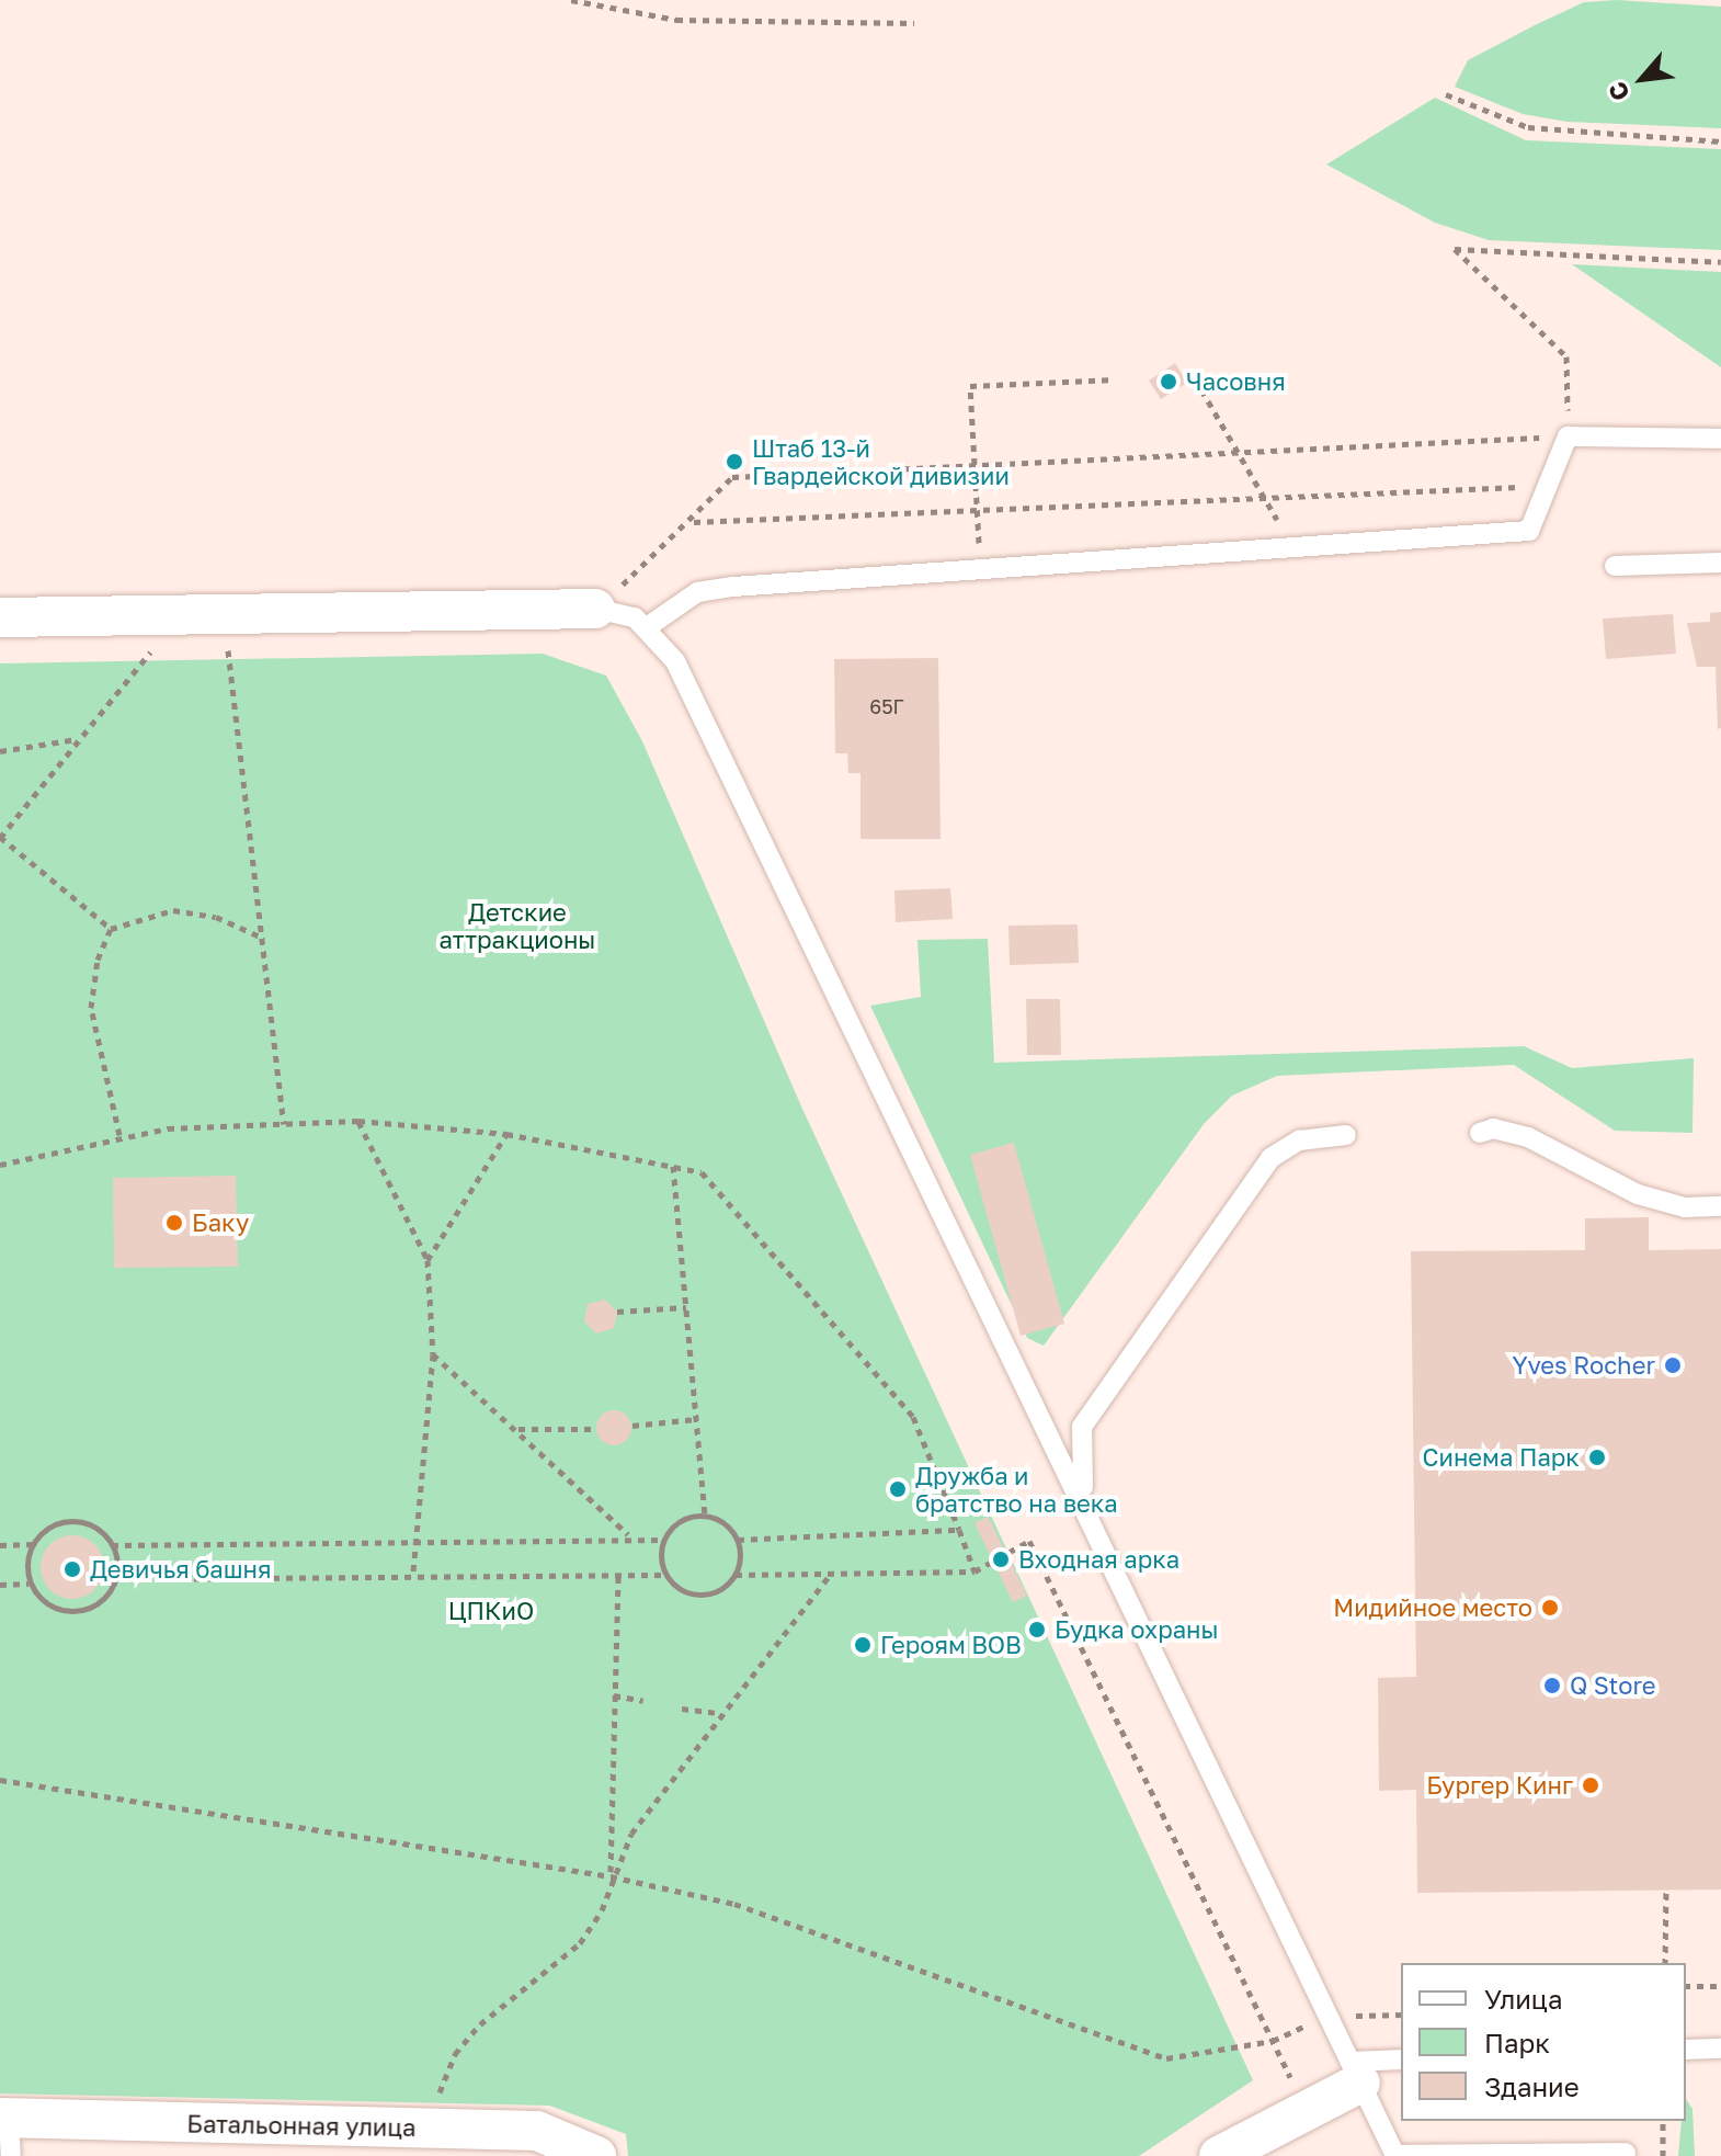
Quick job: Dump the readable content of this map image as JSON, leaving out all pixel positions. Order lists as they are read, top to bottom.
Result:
{
  "streets": {
    "street": ["Батальонная улица"]
  },
  "parks": ["Детские аттракционы", "ЦПКиО"],
  "places": [
    "Часовня",
    "Штаб 13-й Гвардейской дивизии",
    "Баку",
    "Yves Rocher",
    "Синема Парк",
    "Дружба и братство на века",
    "Входная арка",
    "Девичья башня",
    "Мидийное место",
    "Будка охраны",
    "Героям ВОВ",
    "Q Store",
    "Бургер Кинг"
  ],
  "house_numbers": ["65Г"],
  "legend": ["Улица", "Парк", "Здание"],
  "north": "bottom left"
}
